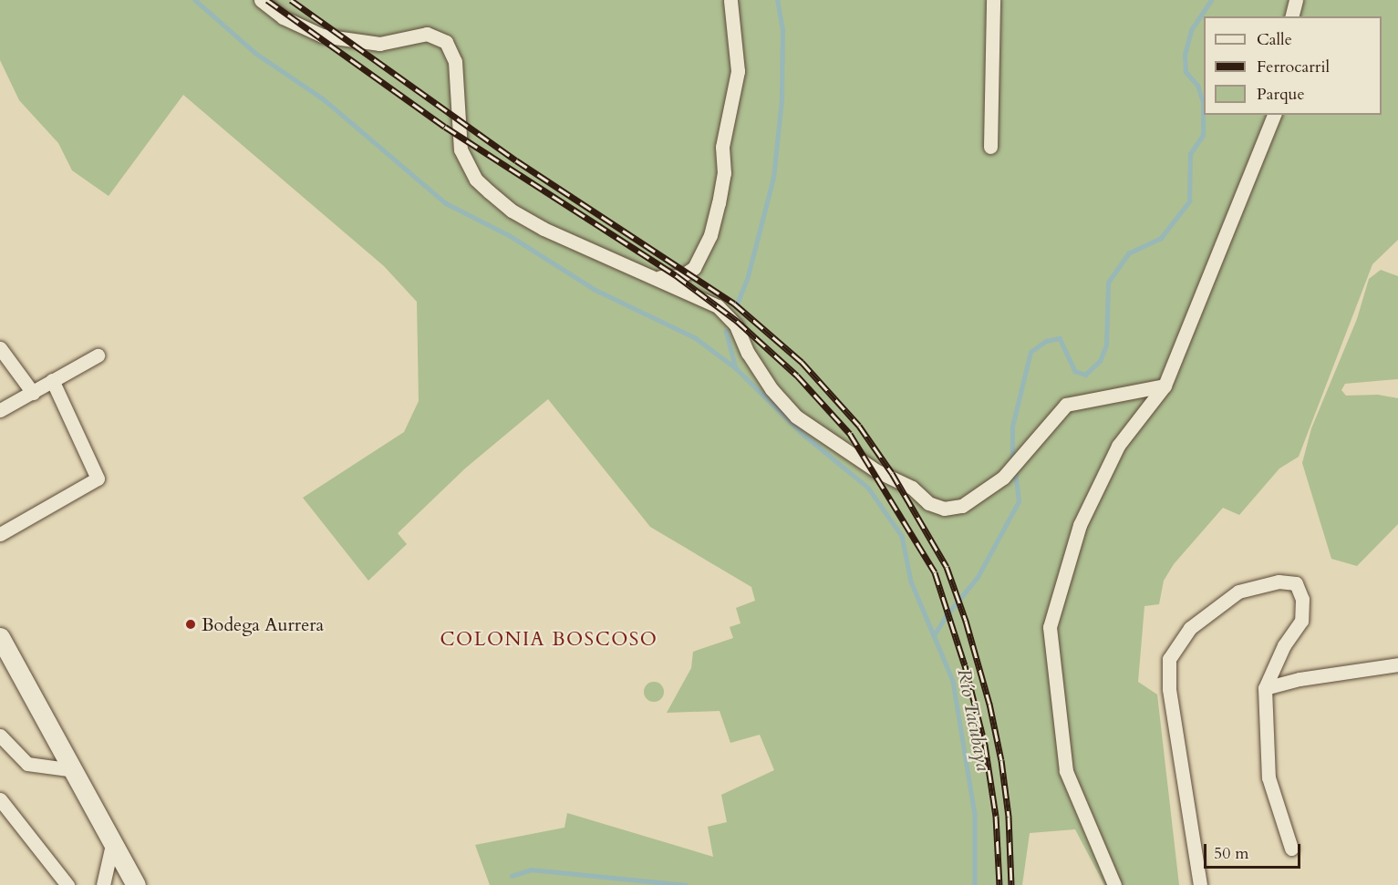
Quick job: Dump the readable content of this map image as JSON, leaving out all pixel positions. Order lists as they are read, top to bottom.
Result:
{
  "districts": ["COLONIA BOSCOSO"],
  "water": ["Río Tacubaya"],
  "places": ["Bodega Aurrera"],
  "legend": ["Calle", "Ferrocarril", "Parque"],
  "scale_bar": "50 m"
}
